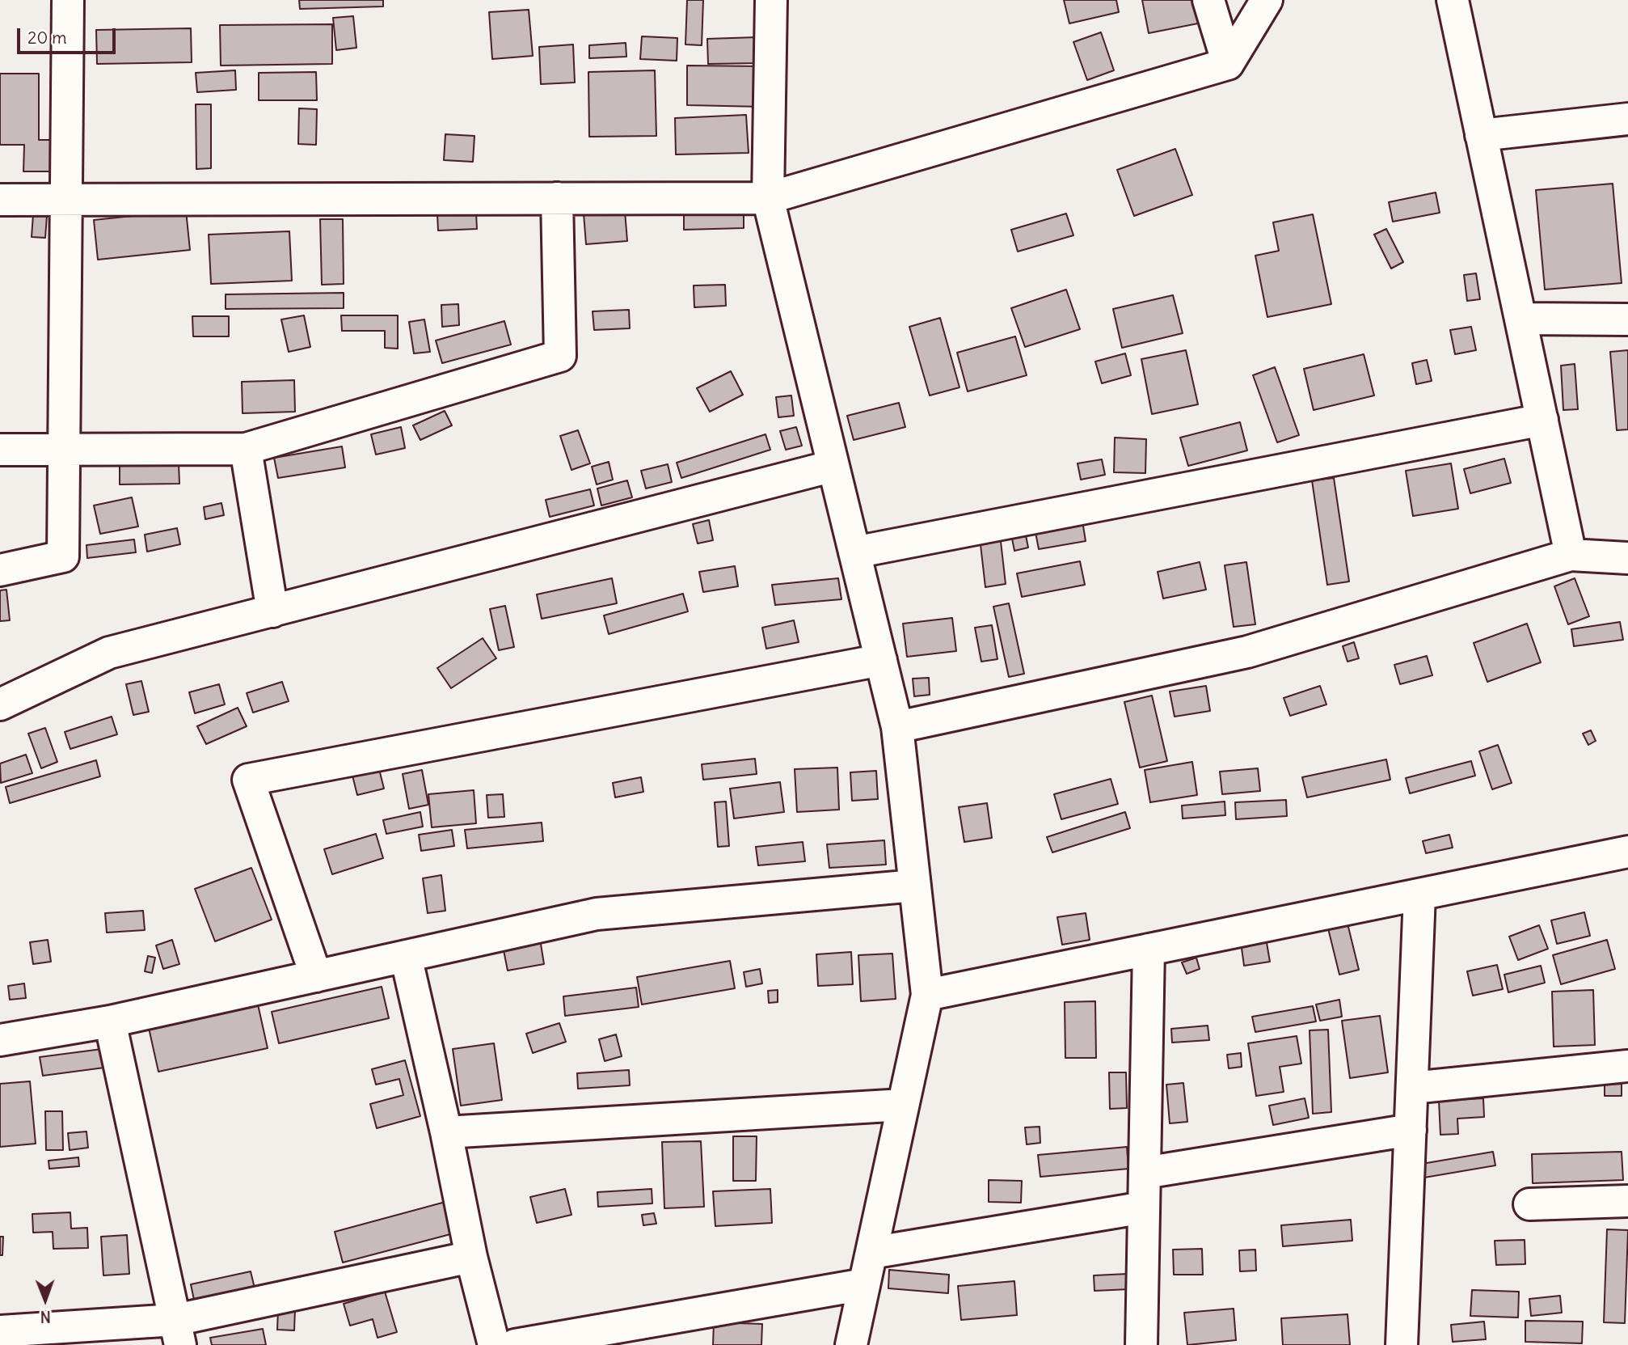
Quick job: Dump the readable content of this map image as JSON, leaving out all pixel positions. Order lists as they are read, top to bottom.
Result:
{
  "scale_bar": "20 m",
  "north": "bottom"
}
